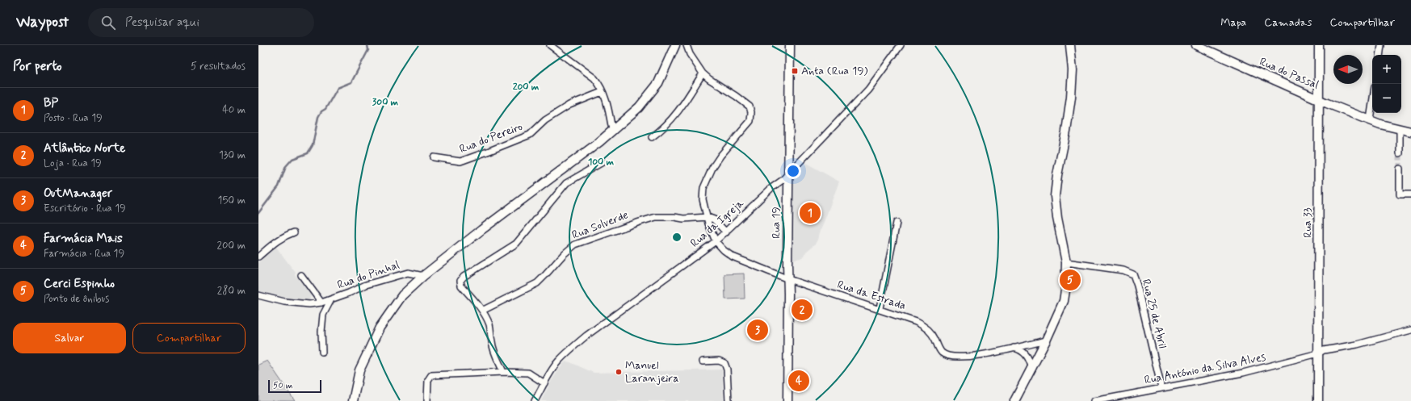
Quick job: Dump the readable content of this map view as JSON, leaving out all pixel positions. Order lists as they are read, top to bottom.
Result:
{
  "streets": {
    "street": [
      "Rua do Passal",
      "Rua do Pereiro",
      "Rua 19",
      "Rua 33",
      "Rua da Igreja",
      "Rua Solverde",
      "Rua do Pinhal",
      "Rua da Estrada",
      "Rua 25 de Abril",
      "Rua António da Silva Alves"
    ]
  },
  "crossings": [
    ["Rua do Passal", "Rua 33"],
    ["Rua 19", "Rua da Igreja"],
    ["Rua 19", "Rua da Estrada"],
    ["Rua 33", "Rua António da Silva Alves"],
    ["Rua da Igreja", "Rua da Estrada"],
    ["Rua 25 de Abril", "Rua António da Silva Alves"]
  ],
  "places": {
    "transit": ["Anta (Rua 19)"],
    "other": ["Manuel Laranjeira"]
  },
  "scale_bar": "50 m",
  "north": "left",
  "page": {
    "header": "Waypost",
    "search": "Pesquisar aqui",
    "nav": ["Mapa", "Camadas", "Compartilhar"],
    "heading": ["Por perto", "5 resultados"],
    "map_buttons": ["+", "−"],
    "list": [
      {
        "mark": "1",
        "name": "BP",
        "note": "Posto · Rua 19",
        "value": "40 m"
      },
      {
        "mark": "2",
        "name": "Atlântico Norte",
        "note": "Loja · Rua 19",
        "value": "130 m"
      },
      {
        "mark": "3",
        "name": "OutManager",
        "note": "Escritório · Rua 19",
        "value": "150 m"
      },
      {
        "mark": "4",
        "name": "Farmácia Mais",
        "note": "Farmácia · Rua 19",
        "value": "200 m"
      },
      {
        "mark": "5",
        "name": "Cerci Espinho",
        "note": "Ponto de ônibus",
        "value": "280 m"
      }
    ],
    "pins": [
      "1",
      "5",
      "2",
      "3",
      "4"
    ],
    "buttons": ["Salvar", "Compartilhar"],
    "scale": "50 m"
  },
  "rings": ["200 m", "300 m", "100 m"]
}
